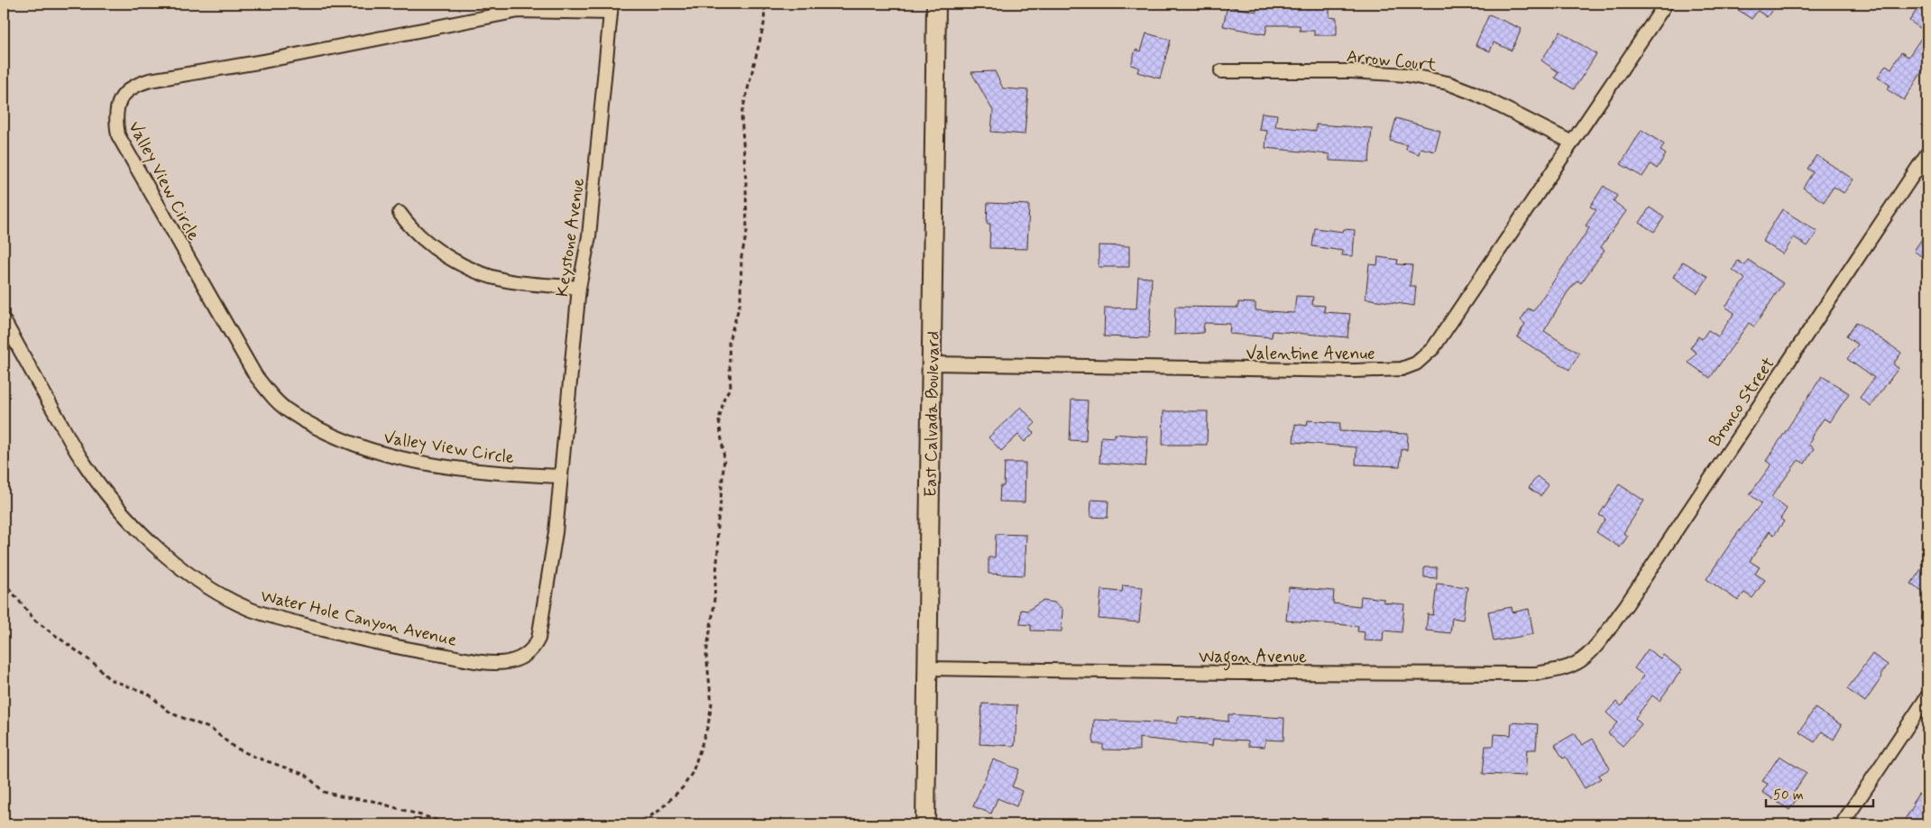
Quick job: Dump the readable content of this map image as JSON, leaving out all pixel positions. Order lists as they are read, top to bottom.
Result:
{
  "streets": {
    "main road": ["East Calvada Boulevard"],
    "street": [
      "Arrow Court",
      "Valley View Circle",
      "Keystone Avenue",
      "Valentine Avenue",
      "Bronco Street",
      "Water Hole Canyon Avenue",
      "Wagon Avenue"
    ]
  },
  "crossings": [
    ["Arrow Court", "Valentine Avenue"],
    ["Valley View Circle", "Keystone Avenue"],
    ["Valley View Circle", "Water Hole Canyon Avenue"],
    ["Keystone Avenue", "Water Hole Canyon Avenue"],
    ["Valentine Avenue", "East Calvada Boulevard"],
    ["Bronco Street", "Wagon Avenue"],
    ["East Calvada Boulevard", "Wagon Avenue"]
  ],
  "scale_bar": "50 m"
}
